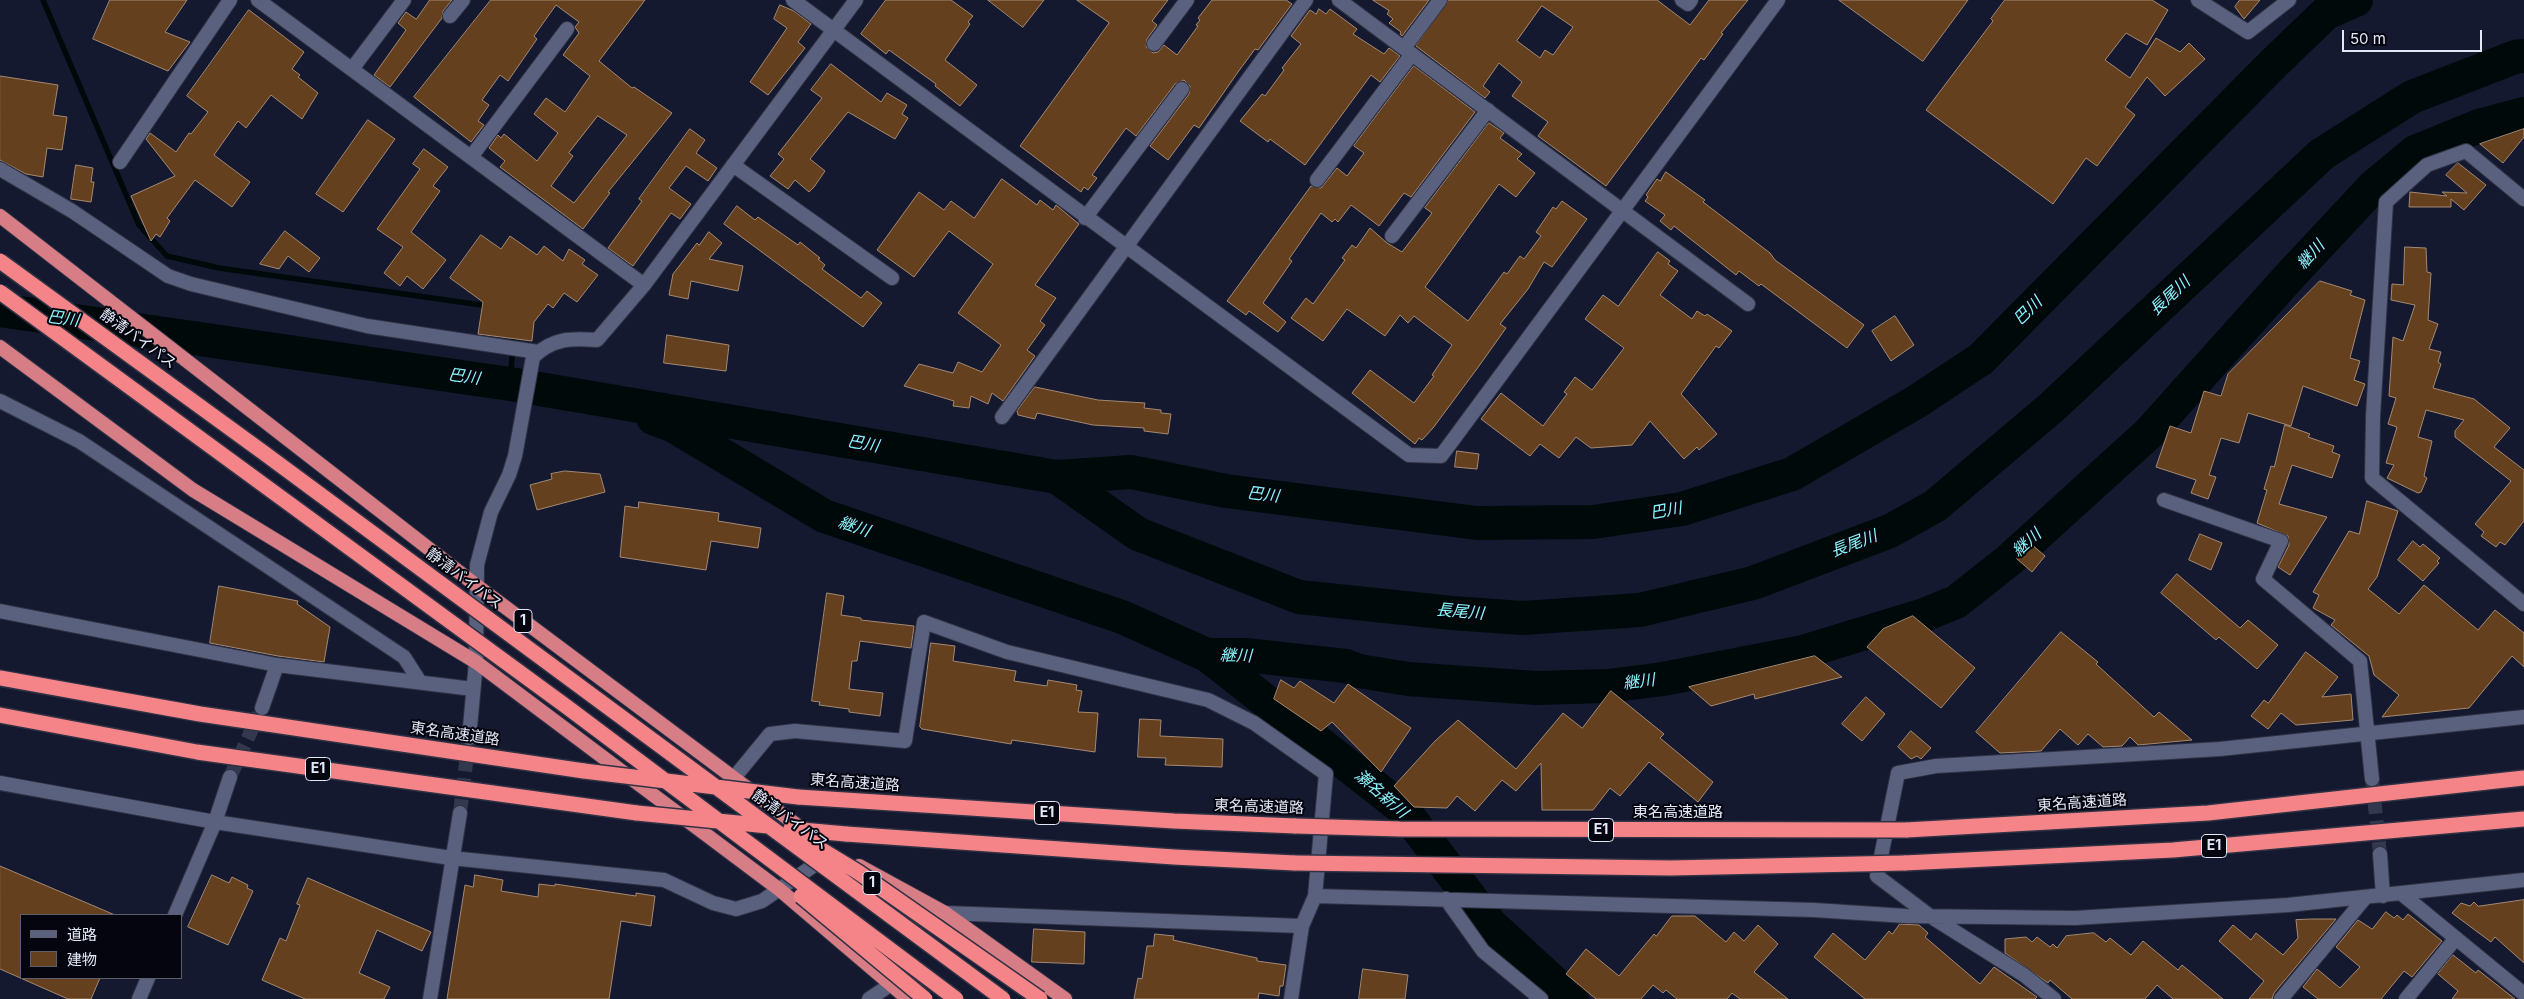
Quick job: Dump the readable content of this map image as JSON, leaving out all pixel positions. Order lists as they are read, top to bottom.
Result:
{
  "streets": {
    "highway": [
      "静清バイパス",
      "1",
      "東名高速道路",
      "E1"
    ]
  },
  "crossings": [
    ["静清バイパス", "1"]
  ],
  "water": [
    "継川",
    "長尾川",
    "巴川",
    "瀬名新川"
  ],
  "legend": ["道路", "建物"],
  "scale_bar": "50 m"
}
